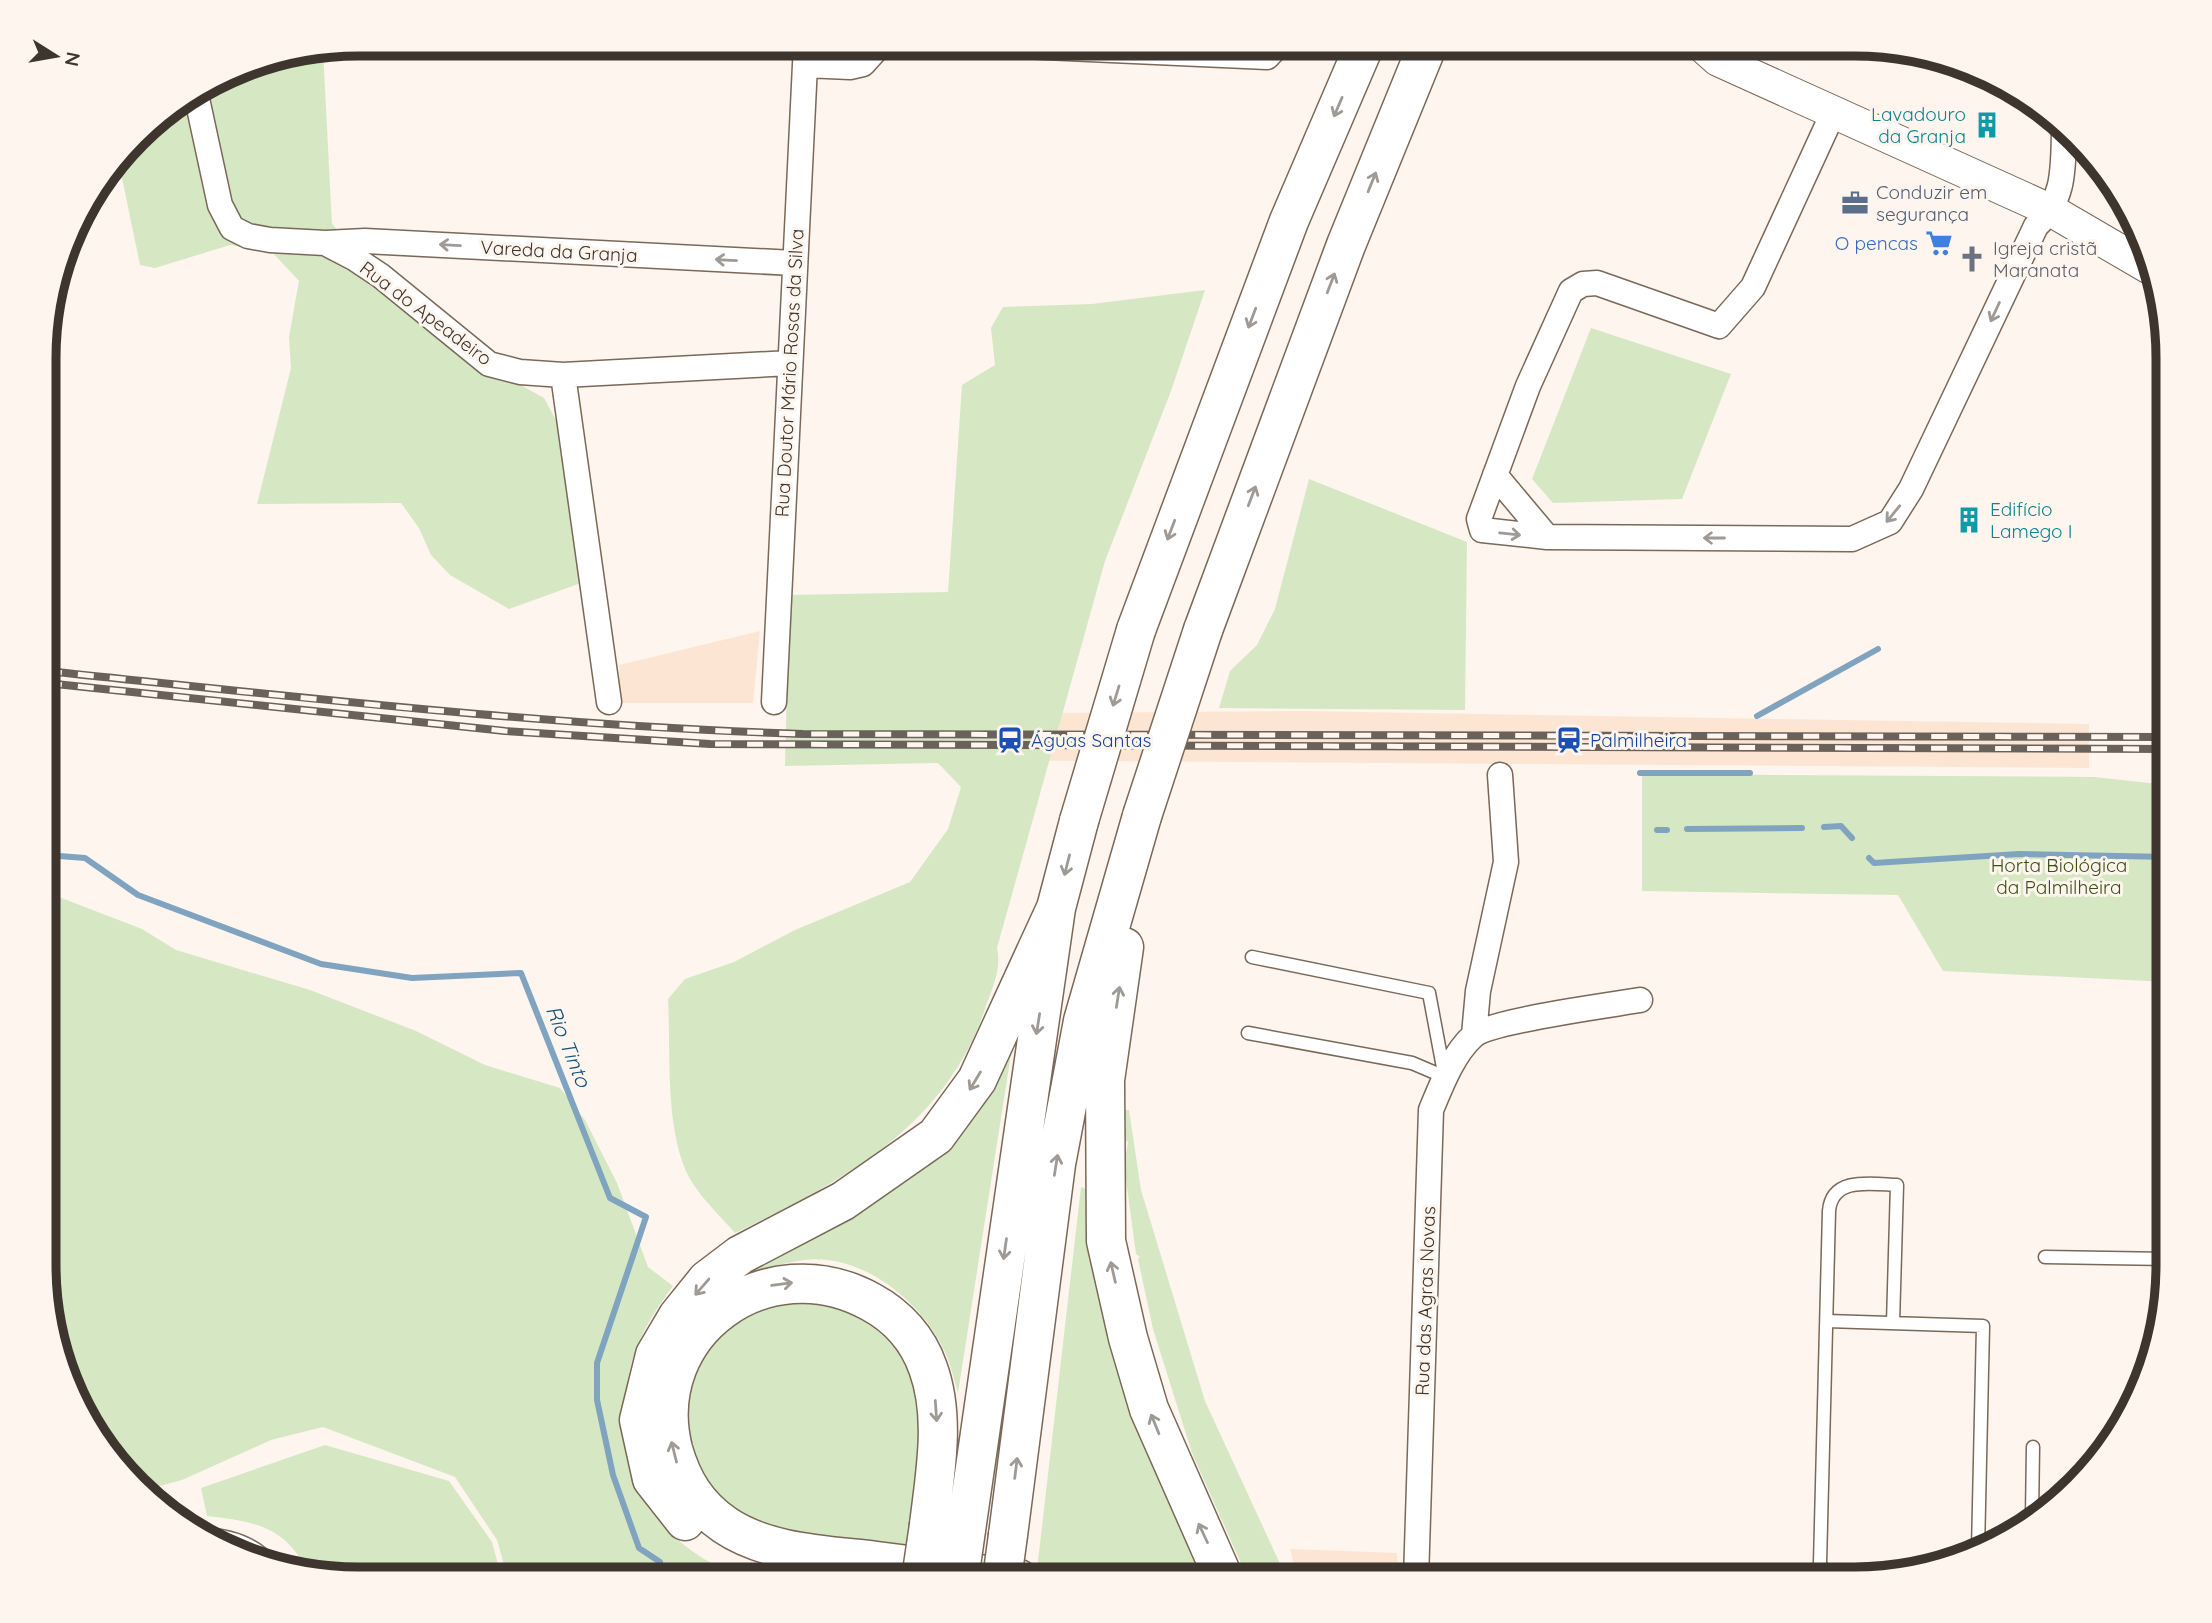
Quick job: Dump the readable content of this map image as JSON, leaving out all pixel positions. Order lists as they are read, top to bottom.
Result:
{
  "streets": {
    "street": [
      "Vareda da Granja",
      "Rua do Apeadeiro",
      "Rua Doutor Mário Rosas da Silva",
      "Rua das Agras Novas"
    ]
  },
  "crossings": [
    ["Vareda da Granja", "Rua do Apeadeiro"],
    ["Vareda da Granja", "Rua Doutor Mário Rosas da Silva"],
    ["Rua do Apeadeiro", "Rua Doutor Mário Rosas da Silva"]
  ],
  "one_way": ["Vareda da Granja"],
  "water": ["Rio Tinto"],
  "parks": ["Horta Biológica da Palmilheira"],
  "places": {
    "building": ["Lavadouro da Granja", "Edifício Lamego I"],
    "office": ["Conduzir em segurança"],
    "supermarket": ["O pencas"],
    "church": ["Igreja cristã Maranata"],
    "station": ["Águas Santas", "Palmilheira"]
  },
  "north": "right"
}
